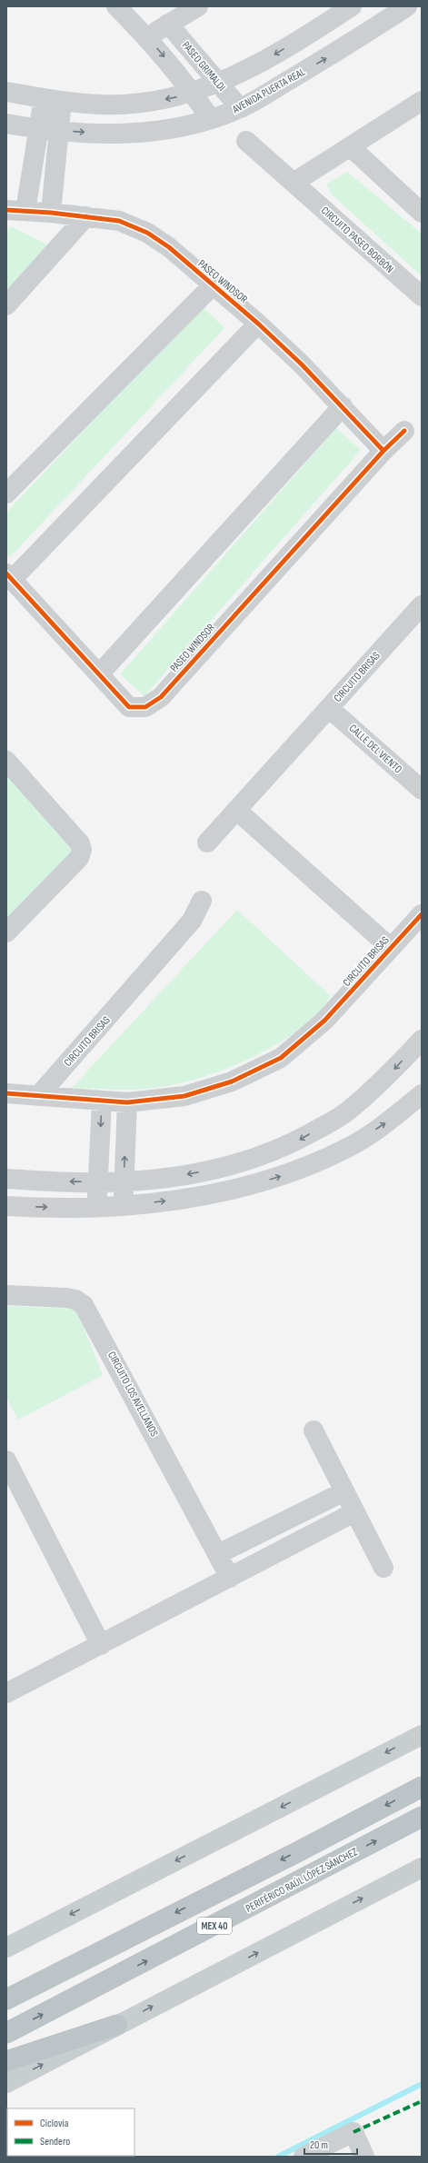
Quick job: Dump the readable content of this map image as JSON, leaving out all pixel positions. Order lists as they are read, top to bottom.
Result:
{
  "streets": {
    "highway": ["PERIFÉRICO RAÚL LÓPEZ SÁNCHEZ", "MEX 40"],
    "street": [
      "PASEO GRIMALDI",
      "AVENIDA PUERTA REAL",
      "CIRCUITO PASEO BORBÓN",
      "PASEO WINDSOR",
      "CIRCUITO BRISAS",
      "CALLE DEL VIENTO",
      "CIRCUITO LOS AVELLANOS"
    ]
  },
  "crossings": [
    ["PASEO GRIMALDI", "AVENIDA PUERTA REAL"],
    ["AVENIDA PUERTA REAL", "PASEO WINDSOR"],
    ["CIRCUITO BRISAS", "CALLE DEL VIENTO"]
  ],
  "legend": ["Ciclovía", "Sendero"],
  "scale_bar": "20 m"
}
